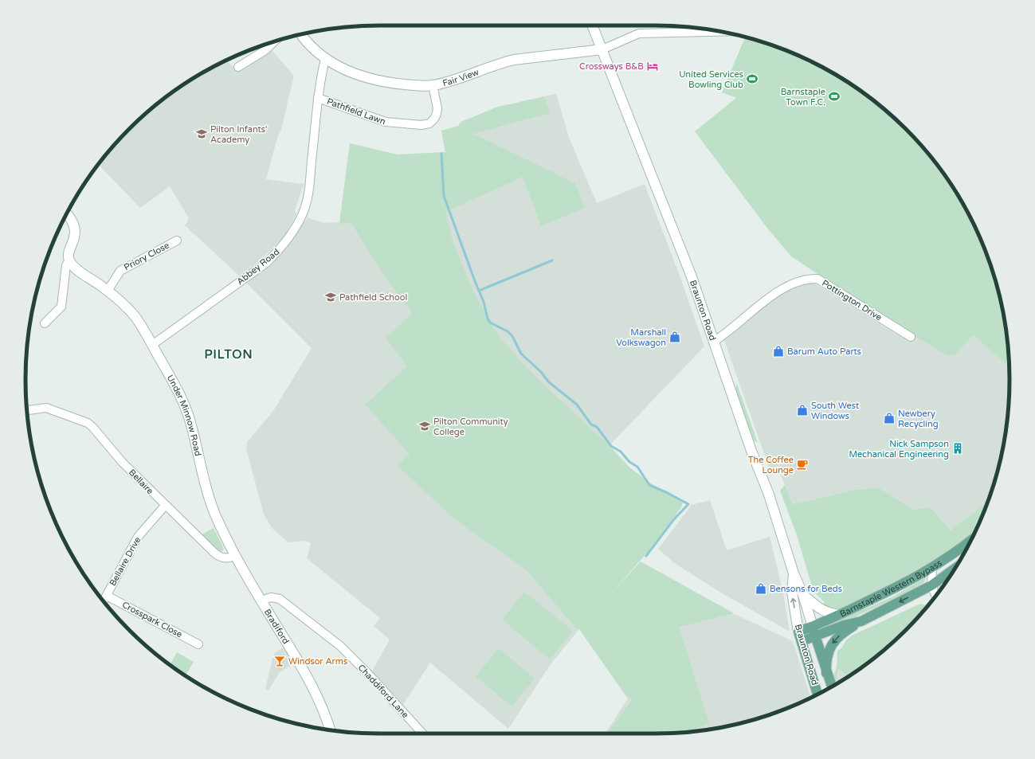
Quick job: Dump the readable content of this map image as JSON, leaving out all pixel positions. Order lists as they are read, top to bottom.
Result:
{
  "streets": {
    "main road": ["Braunton Road", "Barnstaple Western Bypass"],
    "street": [
      "Fair View",
      "Pathfield Lawn",
      "Priory Close",
      "Abbey Road",
      "Pottington Drive",
      "Under Minnow Road",
      "Bellaire",
      "Bellaire Drive",
      "Crosspark Close",
      "Bradiford",
      "Chaddiford Lane"
    ]
  },
  "crossings": [
    ["Fair View", "Pathfield Lawn"],
    ["Fair View", "Abbey Road"],
    ["Fair View", "Braunton Road"],
    ["Pathfield Lawn", "Abbey Road"],
    ["Priory Close", "Under Minnow Road"],
    ["Abbey Road", "Under Minnow Road"],
    ["Pottington Drive", "Braunton Road"],
    ["Braunton Road", "Barnstaple Western Bypass"],
    ["Under Minnow Road", "Bellaire"],
    ["Under Minnow Road", "Bradiford"],
    ["Bellaire", "Bellaire Drive"],
    ["Bellaire", "Bradiford"],
    ["Bellaire Drive", "Crosspark Close"],
    ["Bradiford", "Chaddiford Lane"]
  ],
  "districts": ["PILTON"],
  "places": {
    "hotel": ["Crossways B&B"],
    "sports": ["United Services Bowling Club", "Barnstaple Town F.C."],
    "school or university": ["Pilton Infants' Academy", "Pathfield School", "Pilton Community College"],
    "shop": [
      "Marshall Volkswagon",
      "Barum Auto Parts",
      "South West Windows",
      "Newbery Recycling",
      "Bensons for Beds"
    ],
    "building": ["Nick Sampson Mechanical Engineering"],
    "cafe": ["The Coffee Lounge"],
    "bar": ["Windsor Arms"]
  }
}
